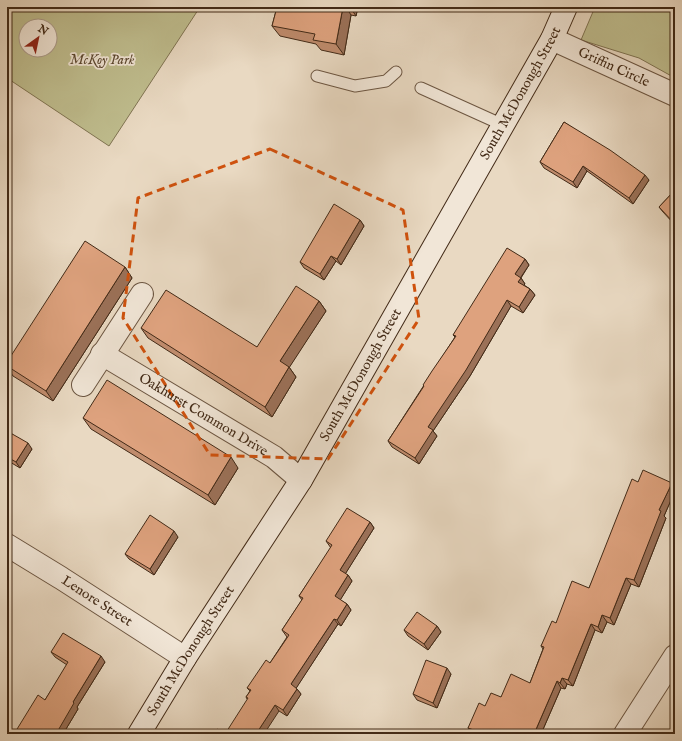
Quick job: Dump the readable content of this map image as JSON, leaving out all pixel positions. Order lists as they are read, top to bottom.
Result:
{
  "streets": {
    "street": [
      "Griffin Circle",
      "South McDonough Street",
      "Oakhurst Common Drive",
      "Lenore Street"
    ]
  },
  "crossings": [
    ["Griffin Circle", "South McDonough Street"],
    ["South McDonough Street", "Oakhurst Common Drive"],
    ["South McDonough Street", "Lenore Street"]
  ],
  "parks": ["McKoy Park"],
  "north": "top right"
}
